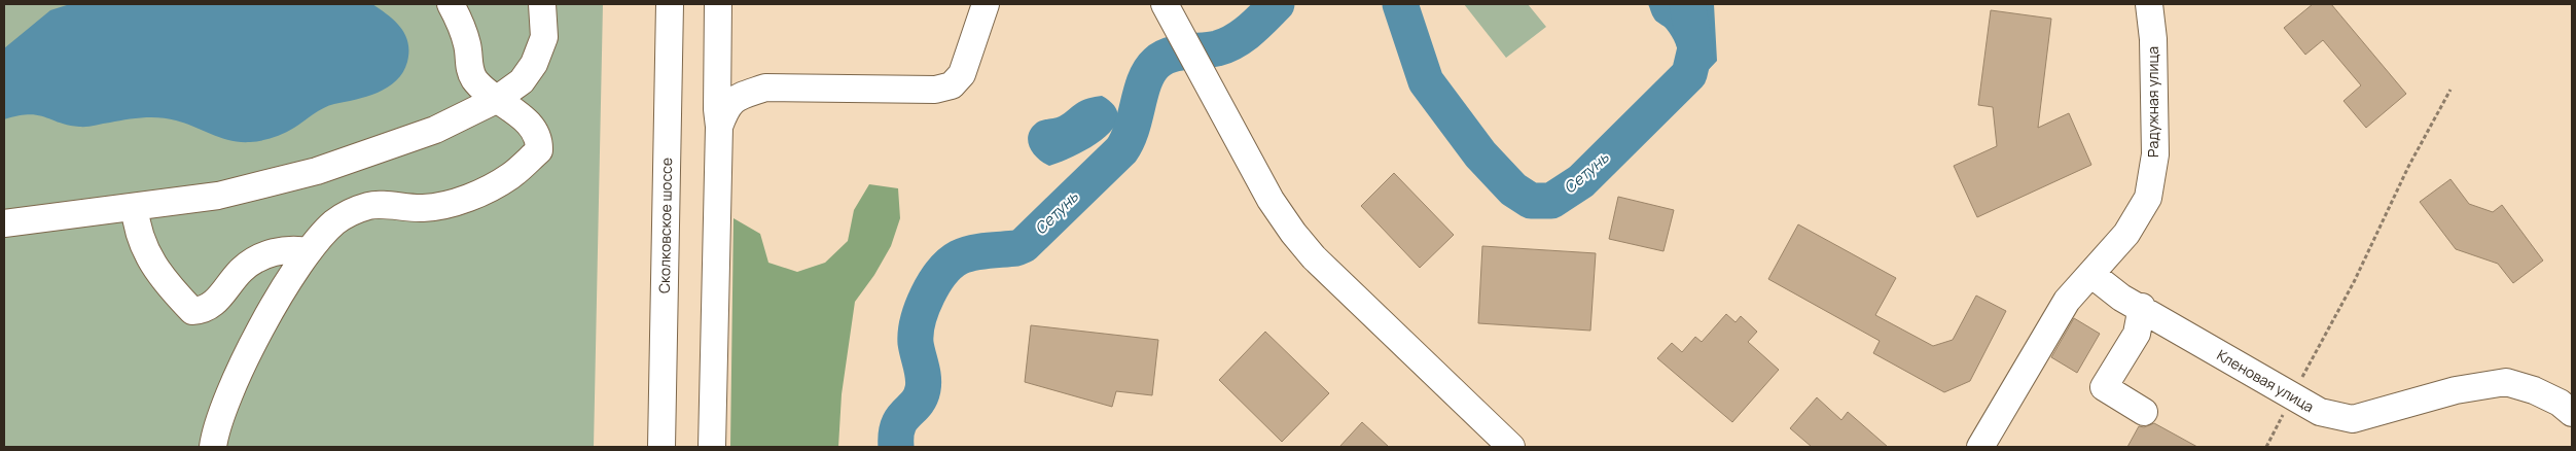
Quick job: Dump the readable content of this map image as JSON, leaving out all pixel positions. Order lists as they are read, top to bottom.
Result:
{
  "streets": {
    "street": ["Радужная улица", "Сколковское шоссе", "Кленовая улица"]
  },
  "crossings": [
    ["Радужная улица", "Кленовая улица"]
  ],
  "water": ["Сетунь"]
}
